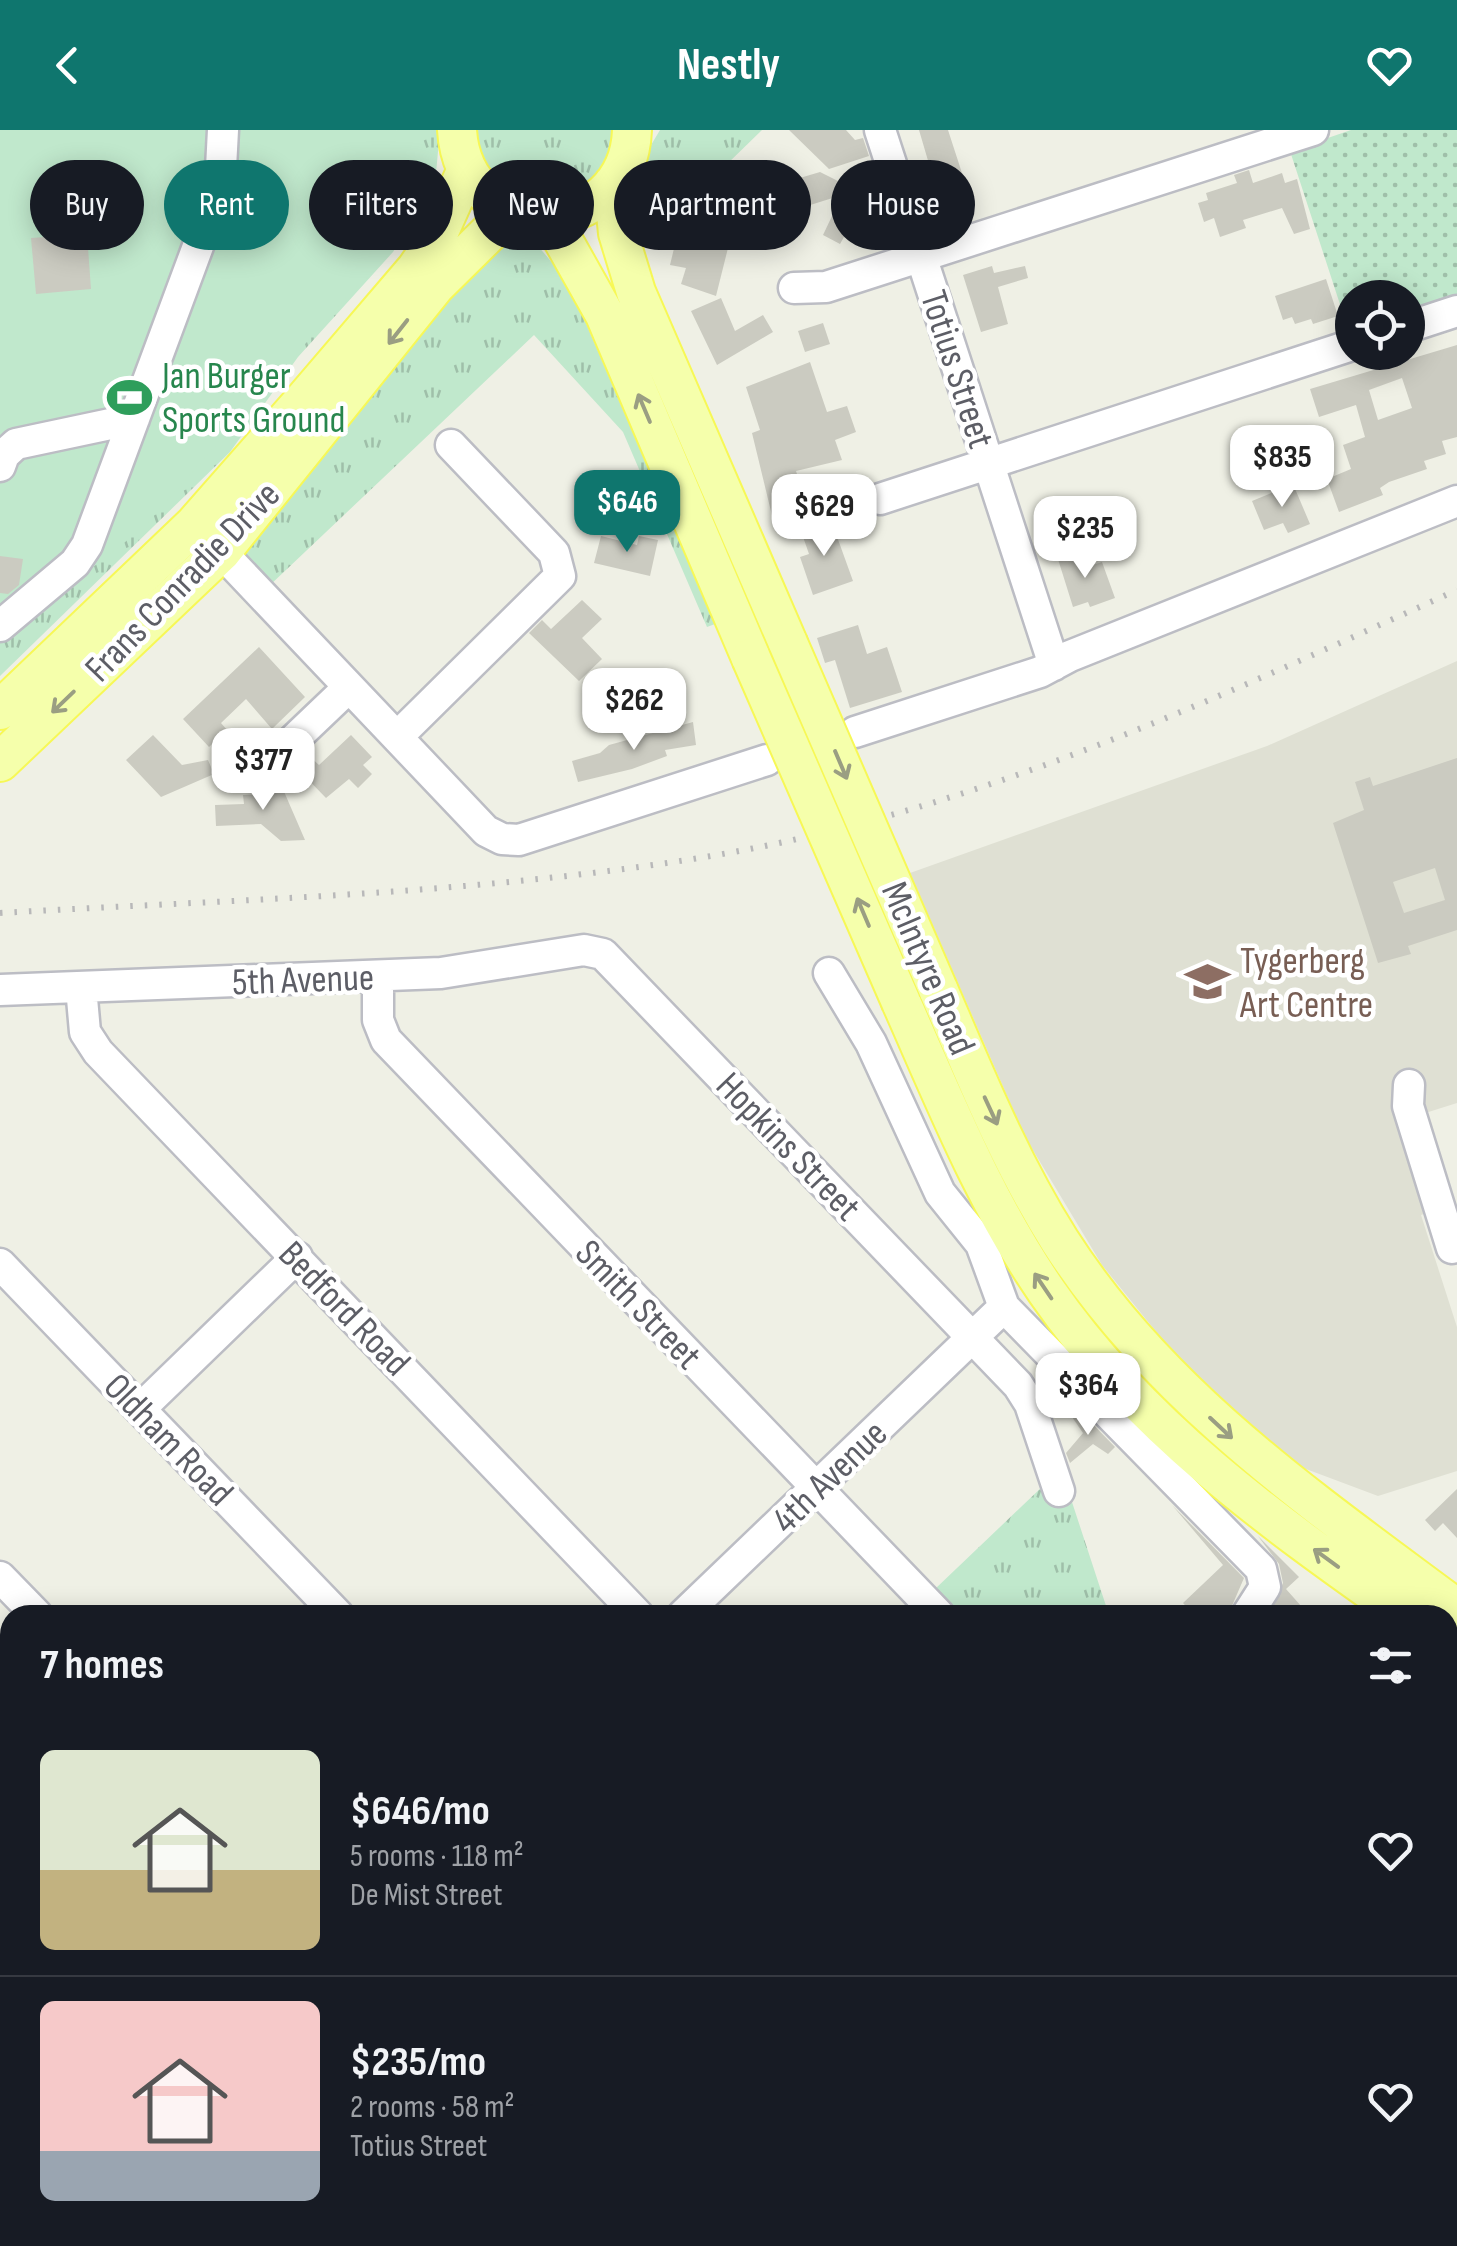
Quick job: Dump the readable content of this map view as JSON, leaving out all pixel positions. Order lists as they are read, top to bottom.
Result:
{
  "streets": {
    "main road": ["Frans Conradie Drive", "McIntyre Road"],
    "street": [
      "Totius Street",
      "5th Avenue",
      "Hopkins Street",
      "Smith Street",
      "Bedford Road",
      "Oldham Road",
      "4th Avenue"
    ]
  },
  "crossings": [
    ["5th Avenue", "Hopkins Street"],
    ["5th Avenue", "Smith Street"],
    ["5th Avenue", "Bedford Road"],
    ["Hopkins Street", "4th Avenue"],
    ["Smith Street", "4th Avenue"]
  ],
  "places": {
    "sports": ["Jan Burger Sports Ground"],
    "school or university": ["Tygerberg Art Centre"]
  },
  "page": {
    "header": "Nestly",
    "chip": [
      "Buy",
      "Rent",
      "Filters",
      "New",
      "Apartment",
      "House"
    ],
    "price": [
      "$835",
      "$646",
      "$629",
      "$235",
      "$262",
      "$377",
      "$364"
    ],
    "heading": "7 homes",
    "list": [
      {
        "name": "$646/mo",
        "note": "5 rooms · 118 m² · De Mist Street"
      },
      {
        "name": "$235/mo",
        "note": "2 rooms · 58 m² · Totius Street"
      }
    ]
  }
}
